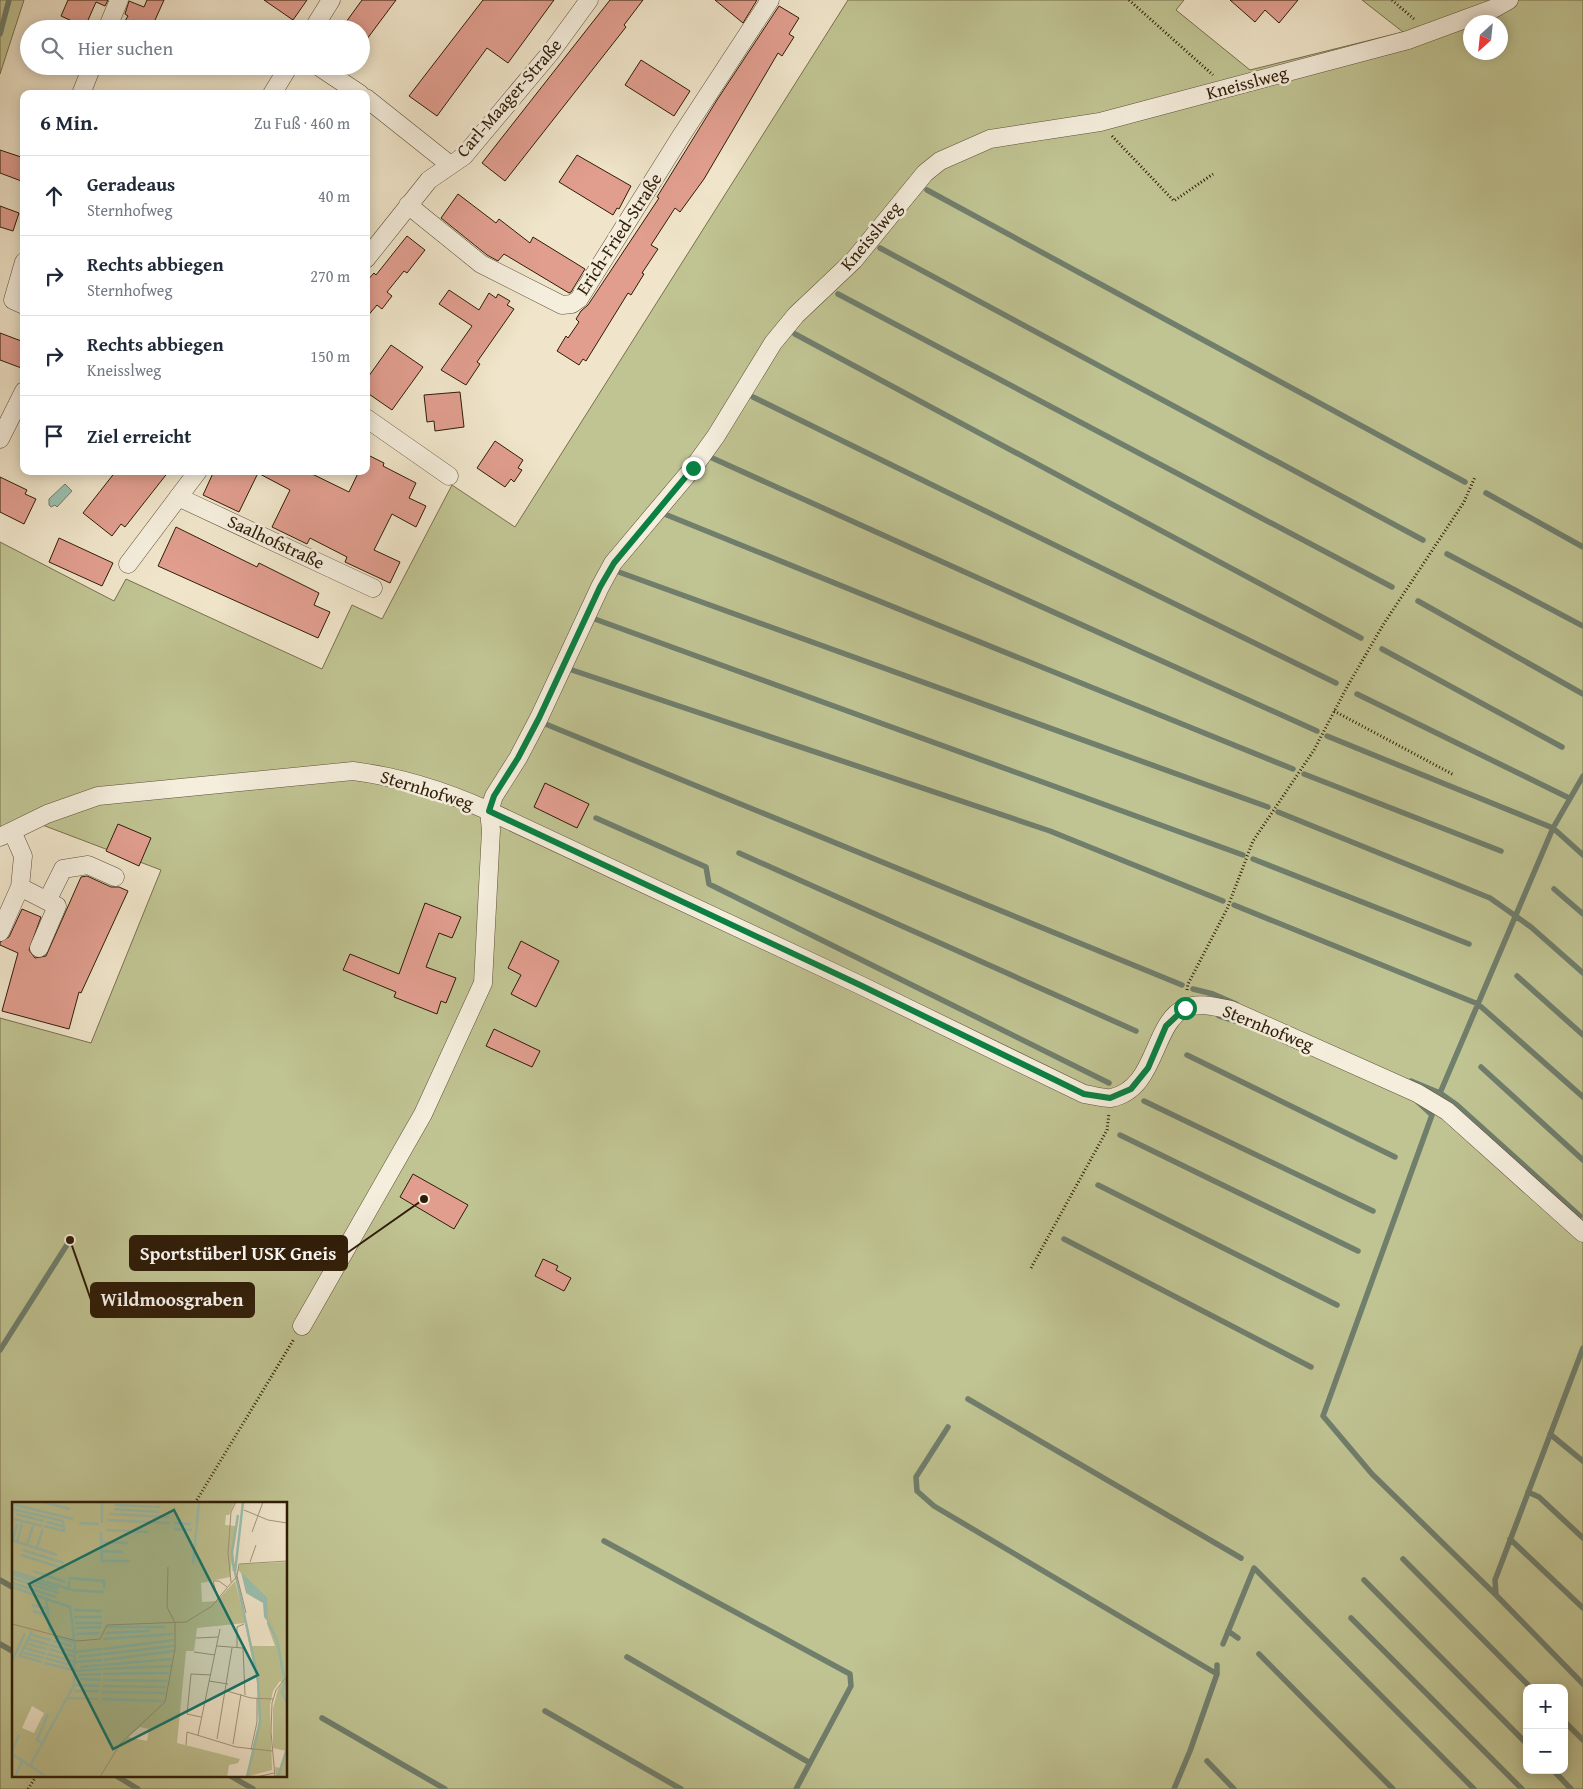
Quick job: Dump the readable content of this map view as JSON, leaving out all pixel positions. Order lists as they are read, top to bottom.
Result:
{
  "streets": {
    "street": [
      "Kneisslweg",
      "Carl-Maager-Straße",
      "Erich-Fried-Straße",
      "Saalhofstraße",
      "Sternhofweg"
    ]
  },
  "crossings": [
    ["Kneisslweg", "Sternhofweg"],
    ["Carl-Maager-Straße", "Erich-Fried-Straße"]
  ],
  "places": ["Sportstüberl USK Gneis", "Wildmoosgraben"],
  "north": "bottom left",
  "page": {
    "search": "Hier suchen",
    "heading": ["6 Min.", "Zu Fuß · 460 m"],
    "list": [
      ["Geradeaus", "Sternhofweg", "40 m"],
      ["Rechts abbiegen", "Sternhofweg", "270 m"],
      ["Rechts abbiegen", "Kneisslweg", "150 m"],
      "Ziel erreicht"
    ],
    "map_buttons": ["+", "−"]
  }
}
